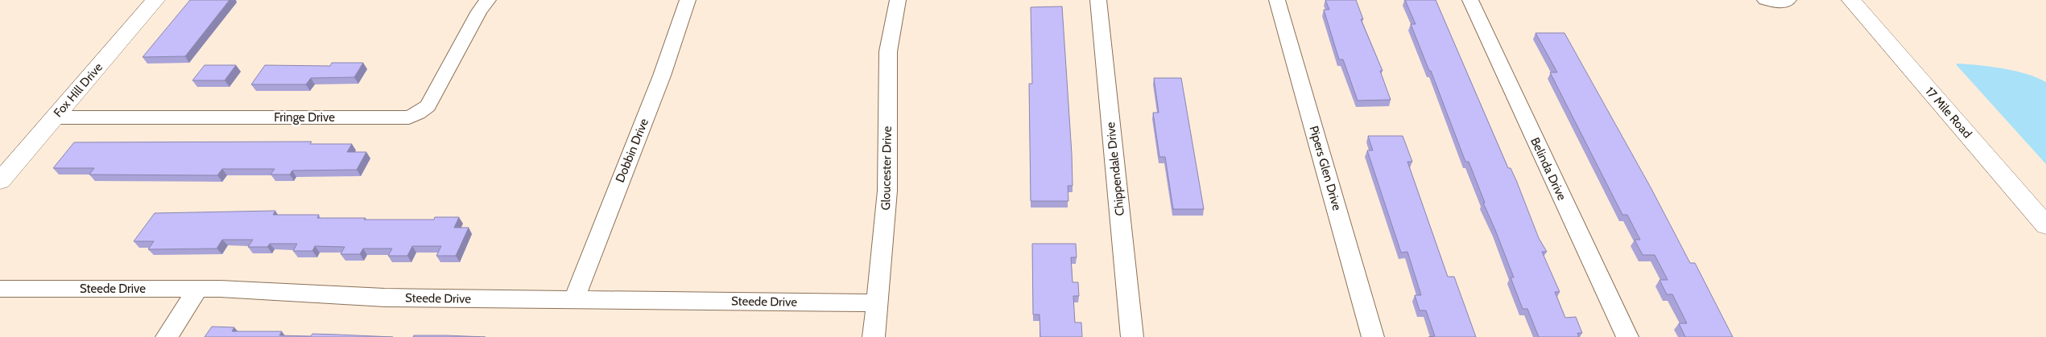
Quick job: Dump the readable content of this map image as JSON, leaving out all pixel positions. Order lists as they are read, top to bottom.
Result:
{
  "streets": {
    "main road": ["Fox Hill Drive", "17 Mile Road"],
    "street": [
      "Fringe Drive",
      "Dobbin Drive",
      "Gloucester Drive",
      "Pipers Glen Drive",
      "Chippendale Drive",
      "Belinda Drive",
      "Steede Drive"
    ]
  },
  "crossings": [
    ["Fox Hill Drive", "Fringe Drive"],
    ["Dobbin Drive", "Steede Drive"],
    ["Gloucester Drive", "Steede Drive"]
  ]
}
